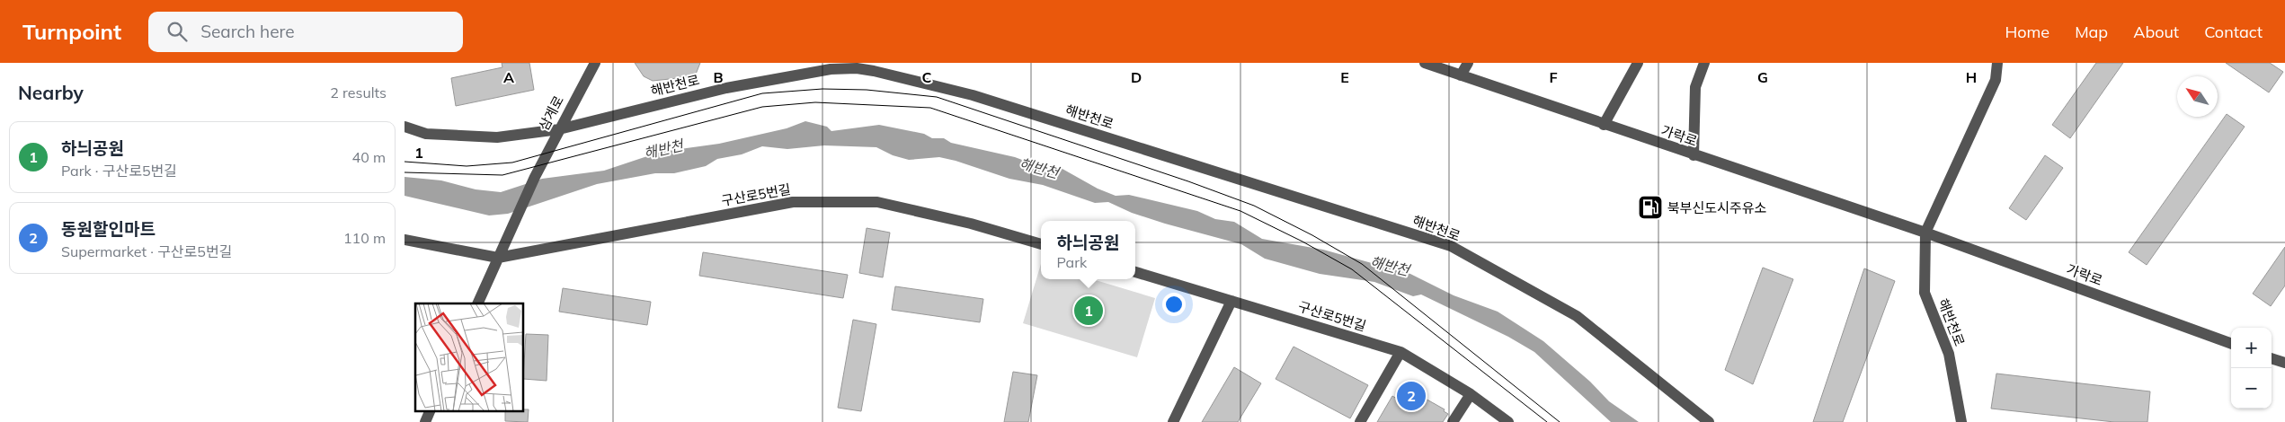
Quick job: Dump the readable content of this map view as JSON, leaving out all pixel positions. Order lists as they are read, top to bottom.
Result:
{
  "streets": {
    "street": [
      "해반천로",
      "삼계로",
      "가락로",
      "구산로5번길"
    ]
  },
  "crossings": [
    ["해반천로", "삼계로"],
    ["해반천로", "가락로"],
    ["삼계로", "구산로5번길"]
  ],
  "water": ["해반천"],
  "places": {
    "fuel station": ["북부신도시주유소"]
  },
  "north": "top left",
  "page": {
    "header": "Turnpoint",
    "search": "Search here",
    "nav": [
      "Home",
      "Map",
      "About",
      "Contact"
    ],
    "heading": ["Nearby", "2 results"],
    "list": [
      {
        "mark": "1",
        "name": "하늬공원",
        "note": "Park · 구산로5번길",
        "value": "40 m"
      },
      {
        "mark": "2",
        "name": "동원할인마트",
        "note": "Supermarket · 구산로5번길",
        "value": "110 m"
      }
    ],
    "popup": ["하늬공원", "Park"],
    "pins": ["1", "2"],
    "map_buttons": ["+", "−"]
  },
  "grid": {
    "columns": [
      "A",
      "B",
      "C",
      "D",
      "E",
      "F",
      "G",
      "H"
    ],
    "rows": ["1"]
  }
}
